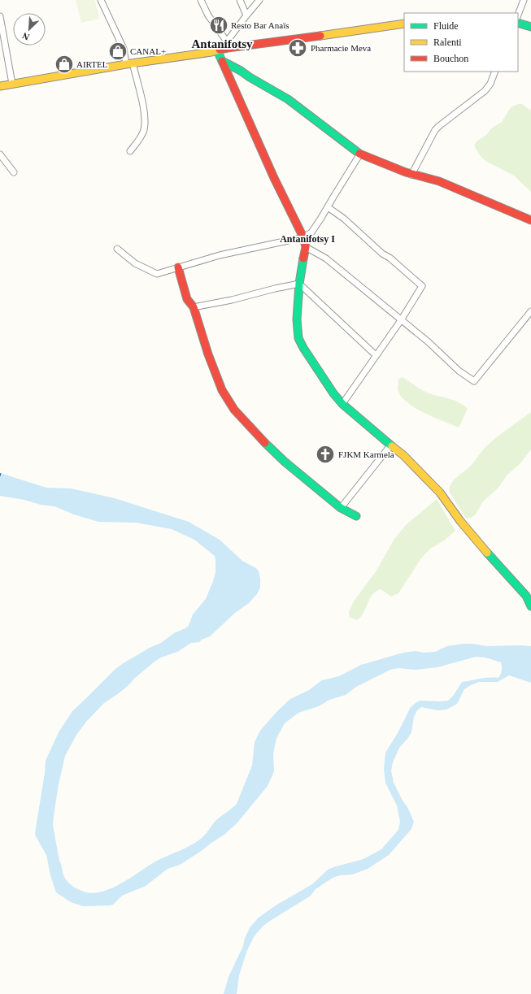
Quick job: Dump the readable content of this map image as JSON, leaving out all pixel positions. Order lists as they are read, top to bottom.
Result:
{
  "districts": ["Antanifotsy", "Antanifotsy I"],
  "places": {
    "restaurant": ["Resto Bar Anaïs"],
    "pharmacy": ["Pharmacie Meva"],
    "shop": ["CANAL+", "AIRTEL"],
    "church": ["FJKM Karmela"]
  },
  "legend": ["Fluide", "Ralenti", "Bouchon"],
  "north": "bottom left"
}
